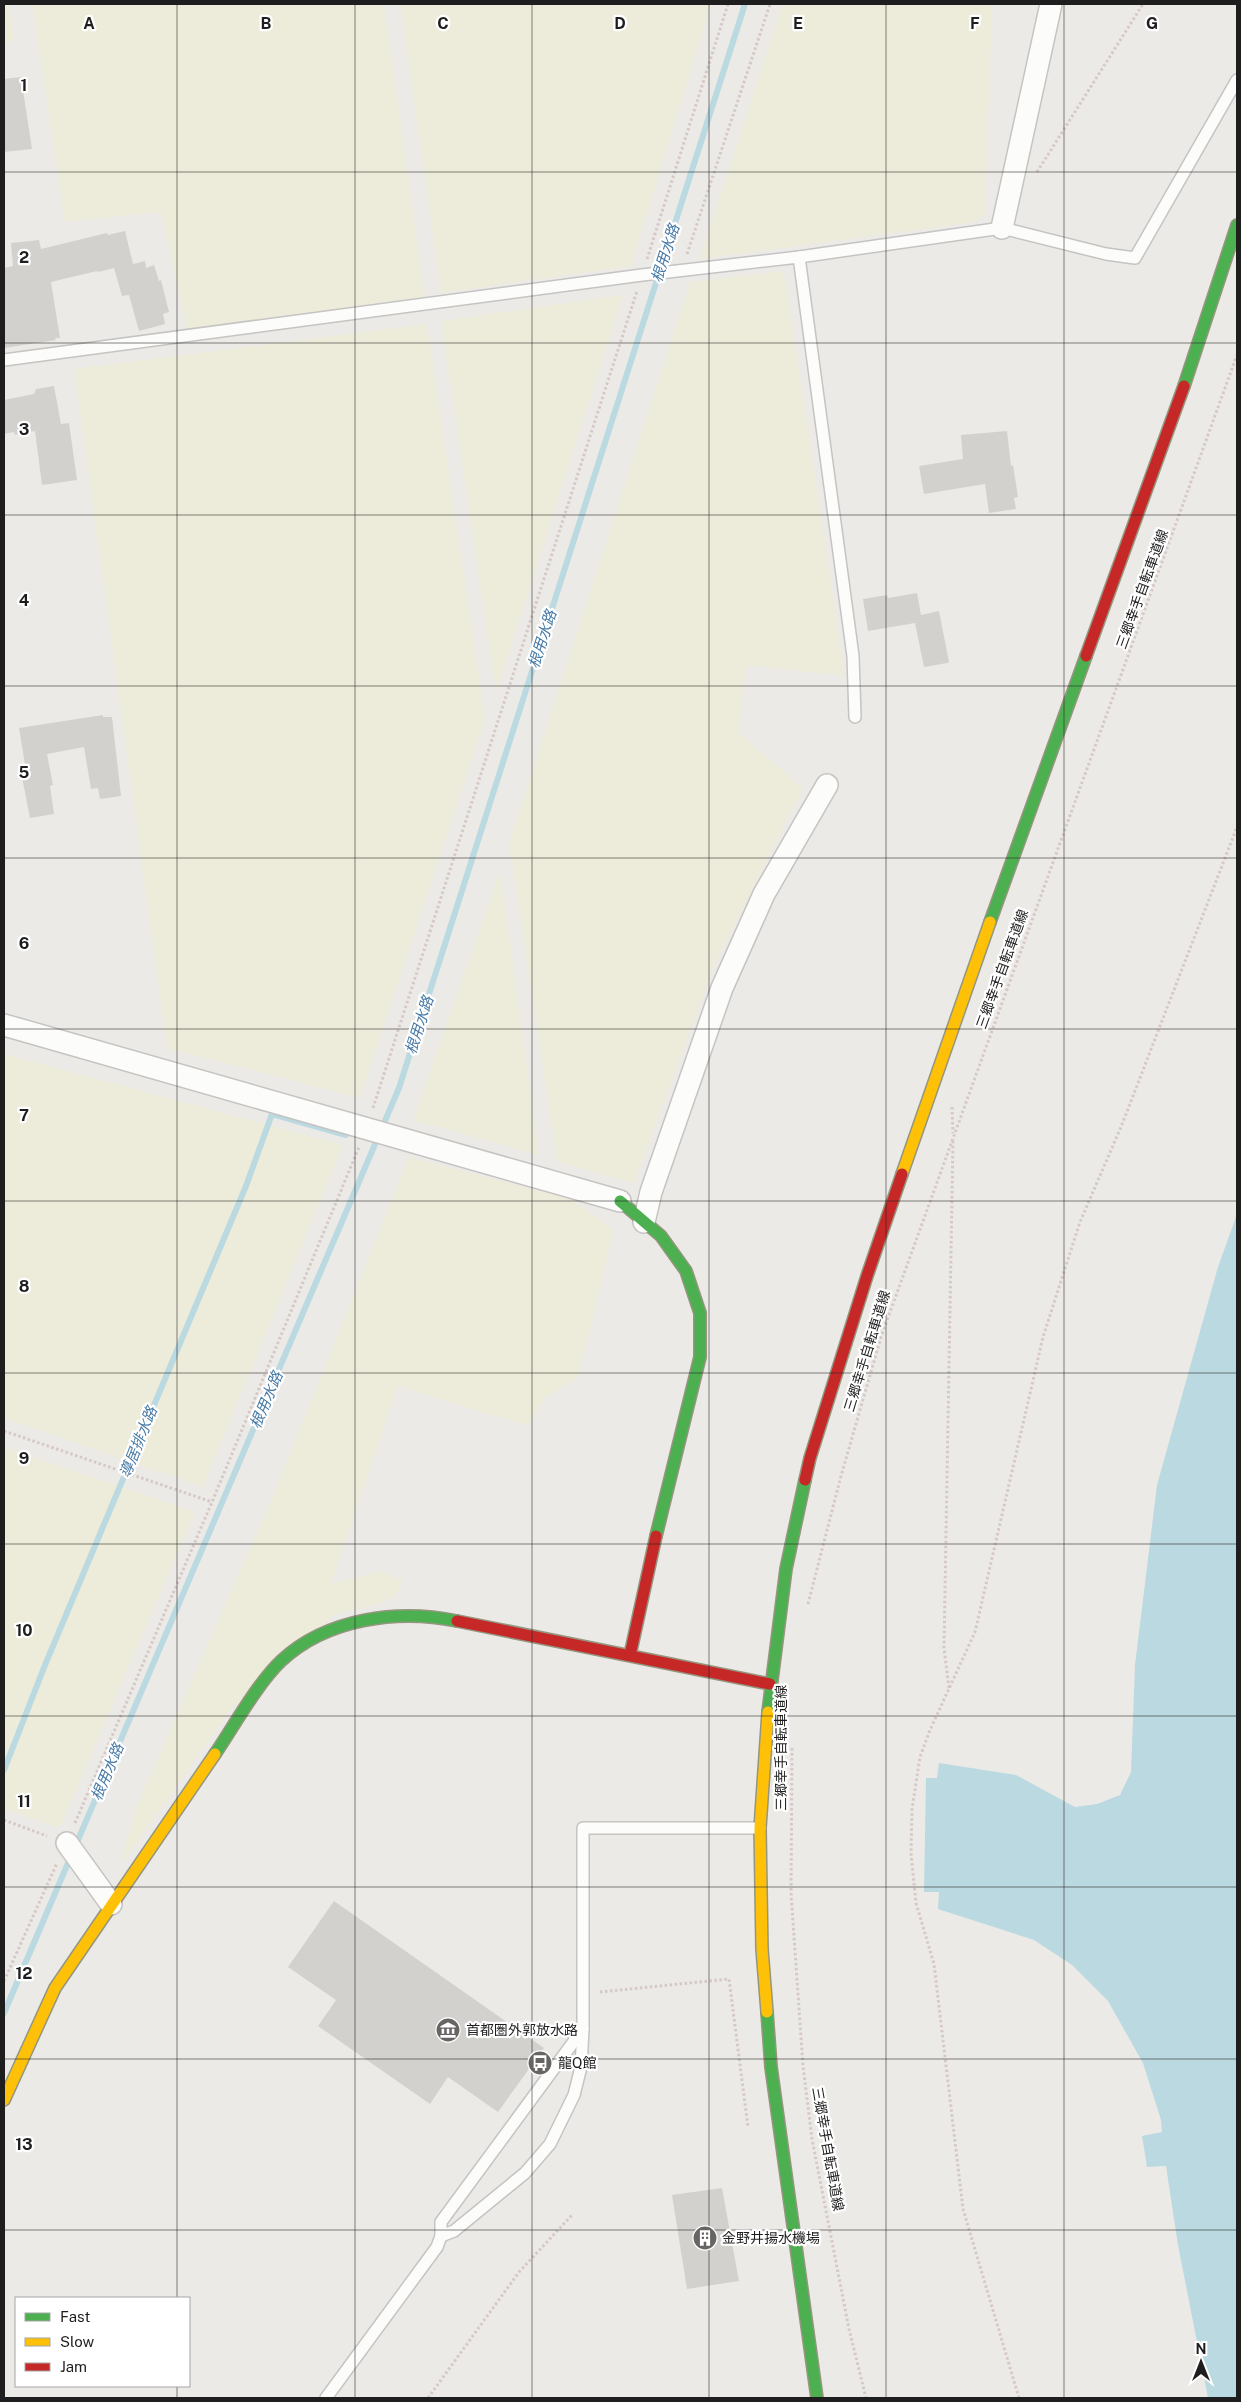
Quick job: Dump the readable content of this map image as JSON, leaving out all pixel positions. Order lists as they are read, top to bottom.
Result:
{
  "streets": {
    "path": ["三郷幸手自転車道線"]
  },
  "water": ["根用水路", "導居排水路"],
  "places": {
    "museum": ["首都圏外郭放水路"],
    "bus stop": ["龍Q館"],
    "building": ["金野井揚水機場"]
  },
  "legend": ["Fast", "Slow", "Jam"],
  "north": "top",
  "grid": {
    "columns": [
      "A",
      "B",
      "C",
      "D",
      "E",
      "F",
      "G"
    ],
    "rows": [
      "1",
      "2",
      "3",
      "4",
      "5",
      "6",
      "7",
      "8",
      "9",
      "10",
      "11",
      "12",
      "13"
    ]
  }
}
